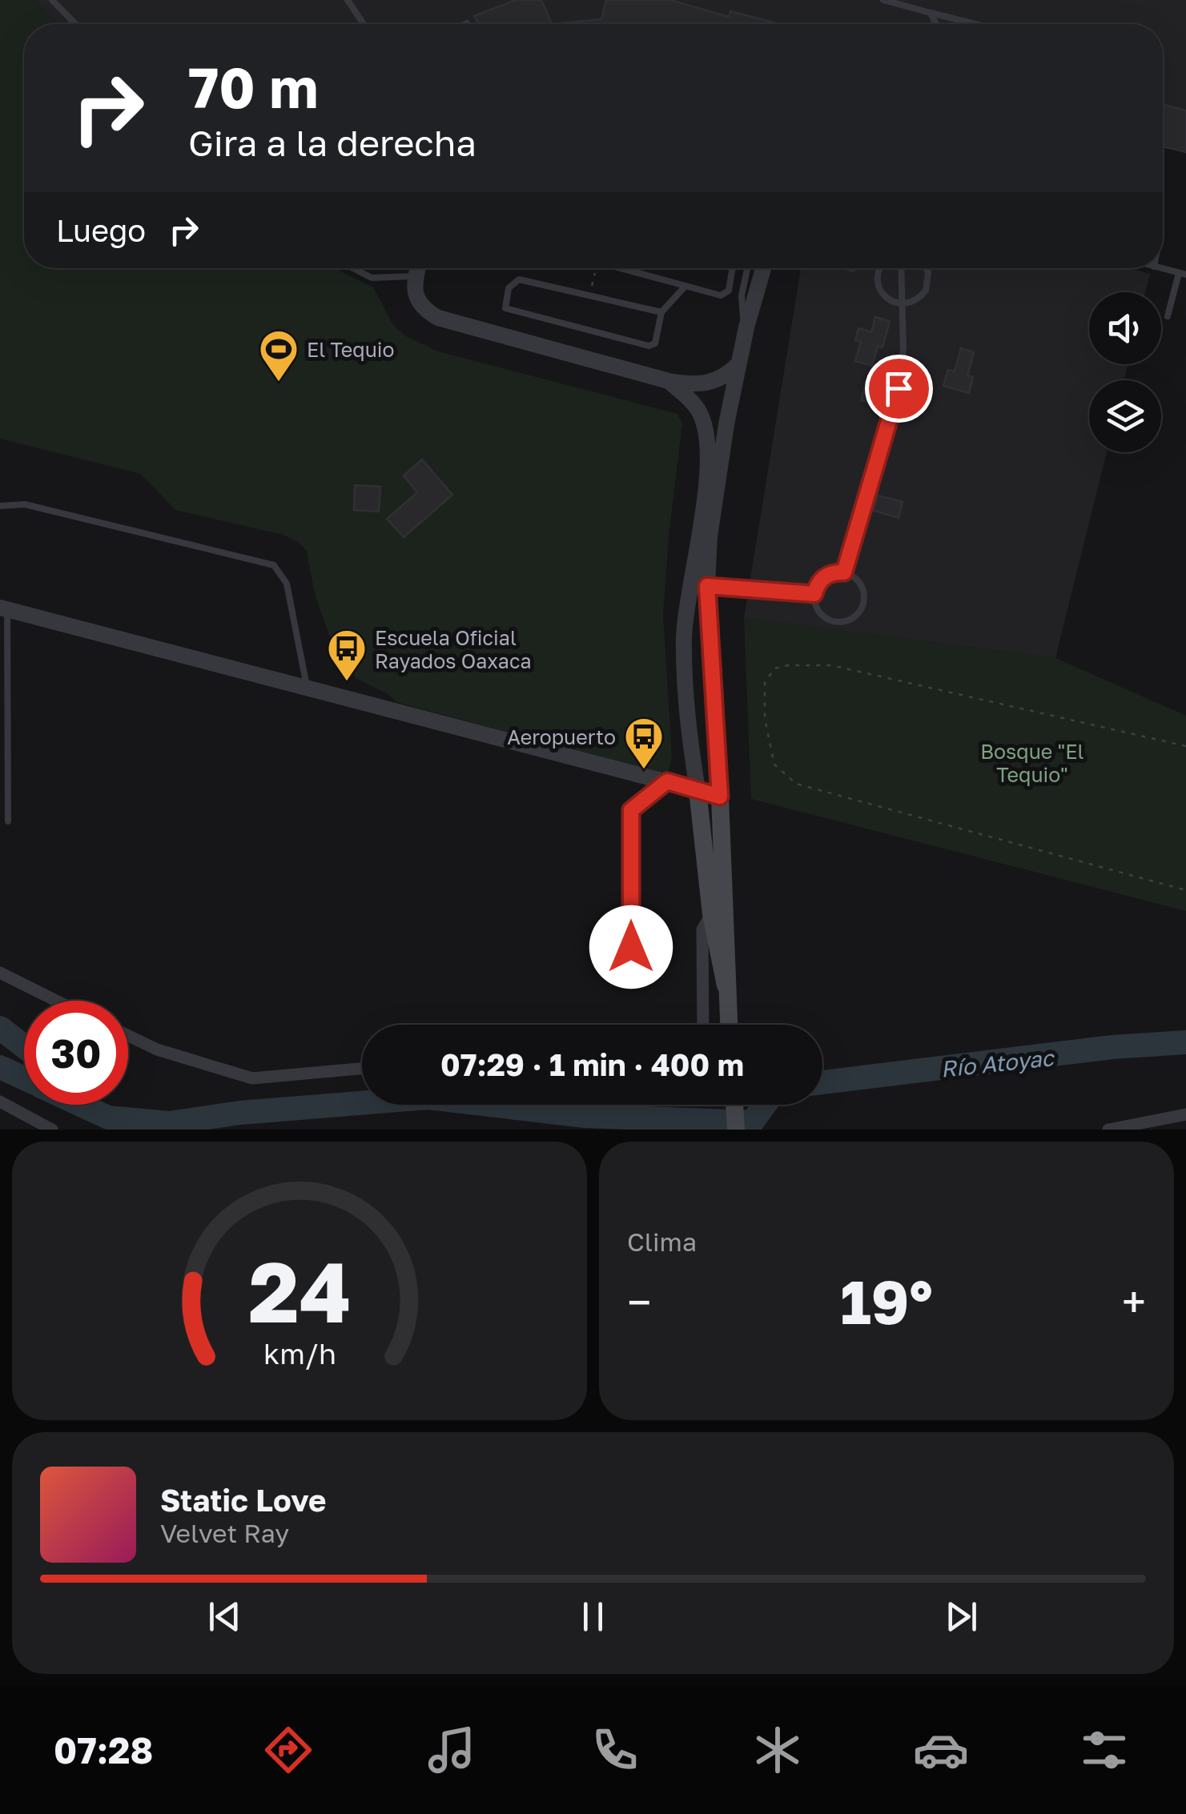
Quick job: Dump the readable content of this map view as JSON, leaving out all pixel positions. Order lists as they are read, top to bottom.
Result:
{
  "water": ["Río Atoyac"],
  "parks": ["Bosque \"El Tequio\""],
  "places": {
    "sports": ["El Tequio"],
    "bus stop": ["Escuela Oficial Rayados Oaxaca", "Aeropuerto"]
  },
  "page": {
    "turn": ["70 m", "Gira a la derecha"],
    "then": "Luego",
    "limit": "30",
    "trip": "07:29 · 1 min · 400 m",
    "tile": "Clima",
    "heat": ["−", "19°", "+"],
    "song": ["Static Love", "Velvet Ray"],
    "tabs": "07:28",
    "gauge": ["24", "km/h"]
  }
}
